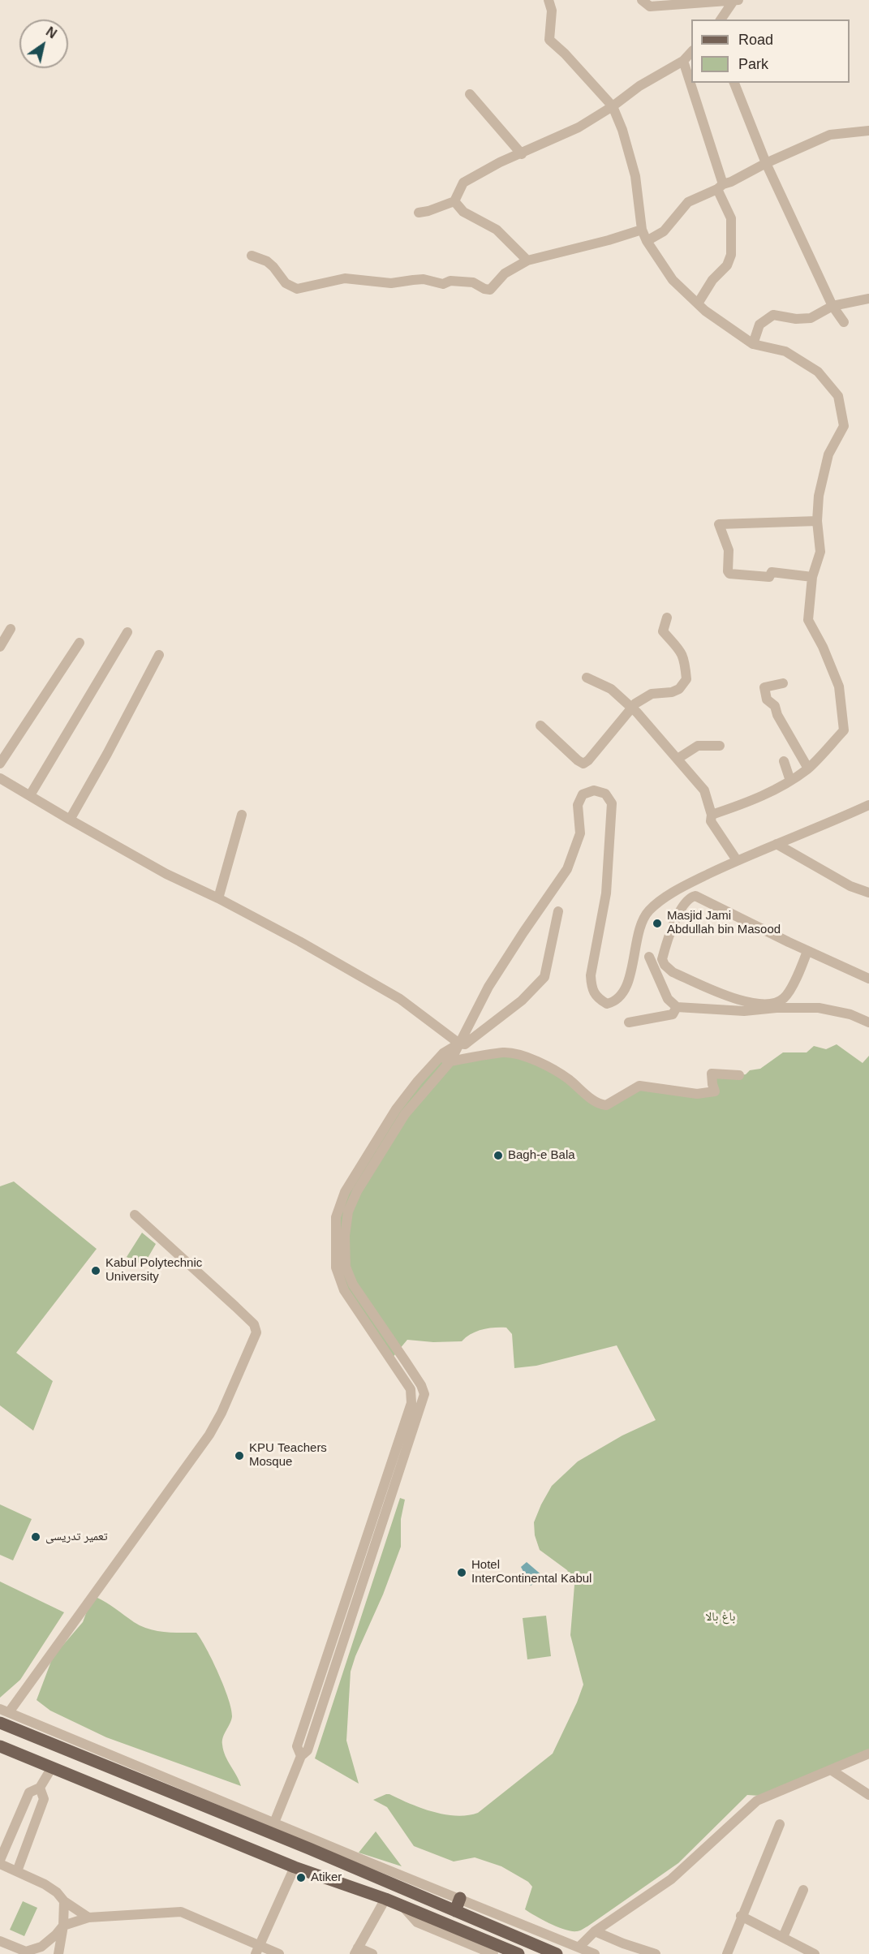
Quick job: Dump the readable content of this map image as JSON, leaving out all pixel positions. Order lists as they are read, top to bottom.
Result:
{
  "parks": ["باغ بالا"],
  "places": [
    "Masjid Jami Abdullah bin Masood",
    "Bagh-e Bala",
    "Kabul Polytechnic University",
    "KPU Teachers Mosque",
    "تعمیر تدریسی",
    "Hotel InterContinental Kabul",
    "Atiker"
  ],
  "legend": ["Road", "Park"],
  "north": "top right"
}
